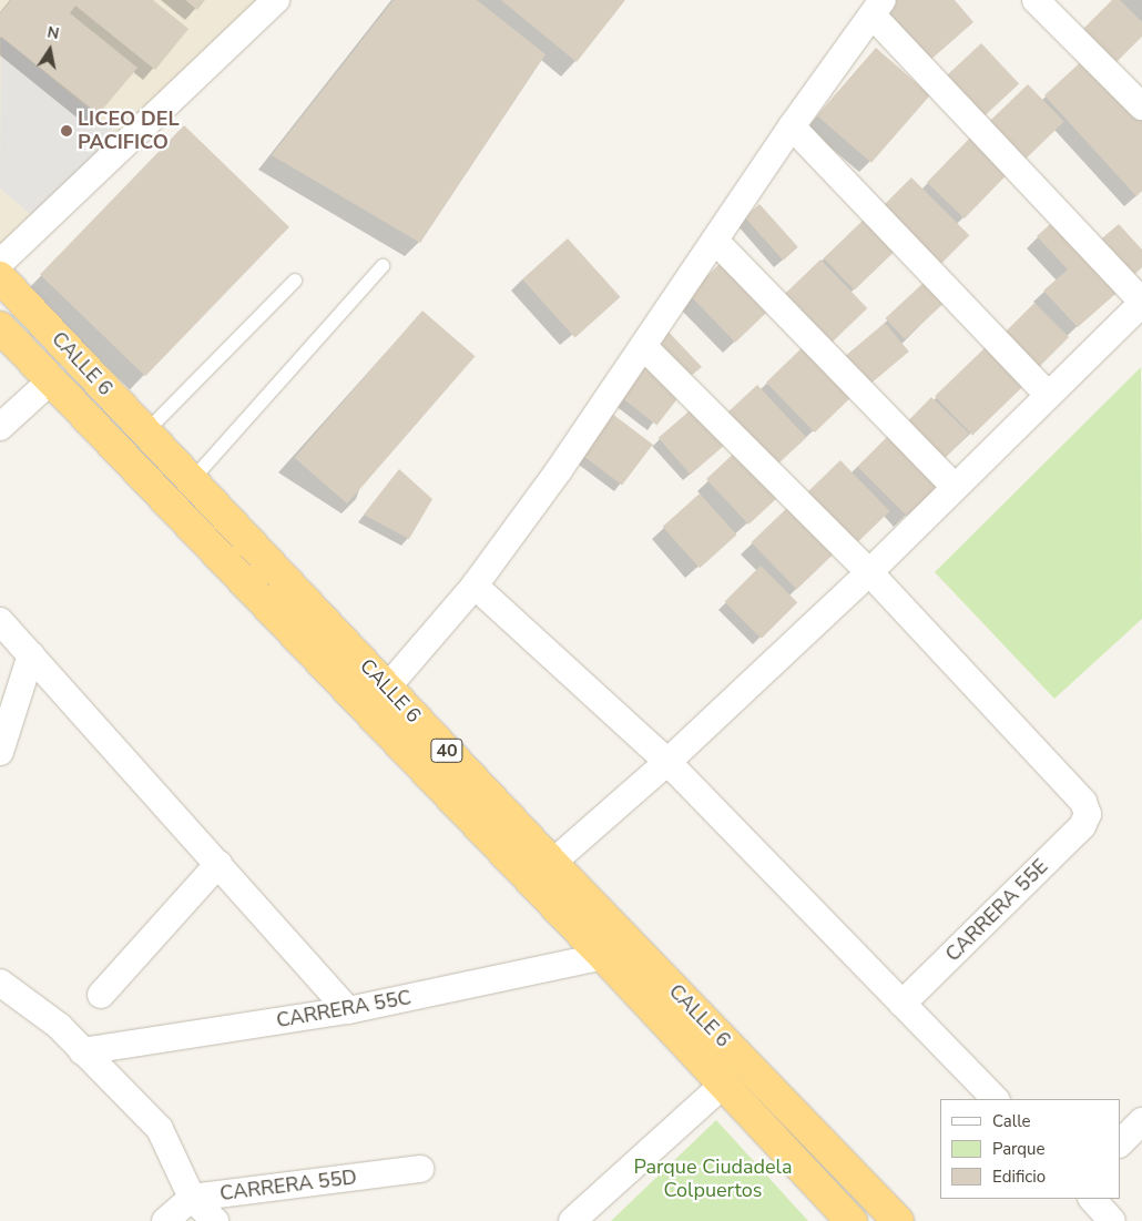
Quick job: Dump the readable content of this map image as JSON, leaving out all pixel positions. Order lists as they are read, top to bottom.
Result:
{
  "streets": {
    "highway": ["CALLE 6", "40"],
    "street": ["CARRERA 55E", "CARRERA 55C", "CARRERA 55D"]
  },
  "crossings": [
    ["CALLE 6", "CARRERA 55C"]
  ],
  "parks": ["Parque Ciudadela Colpuertos"],
  "places": ["LICEO DEL PACIFICO"],
  "legend": ["Calle", "Parque", "Edificio"],
  "north": "top"
}
